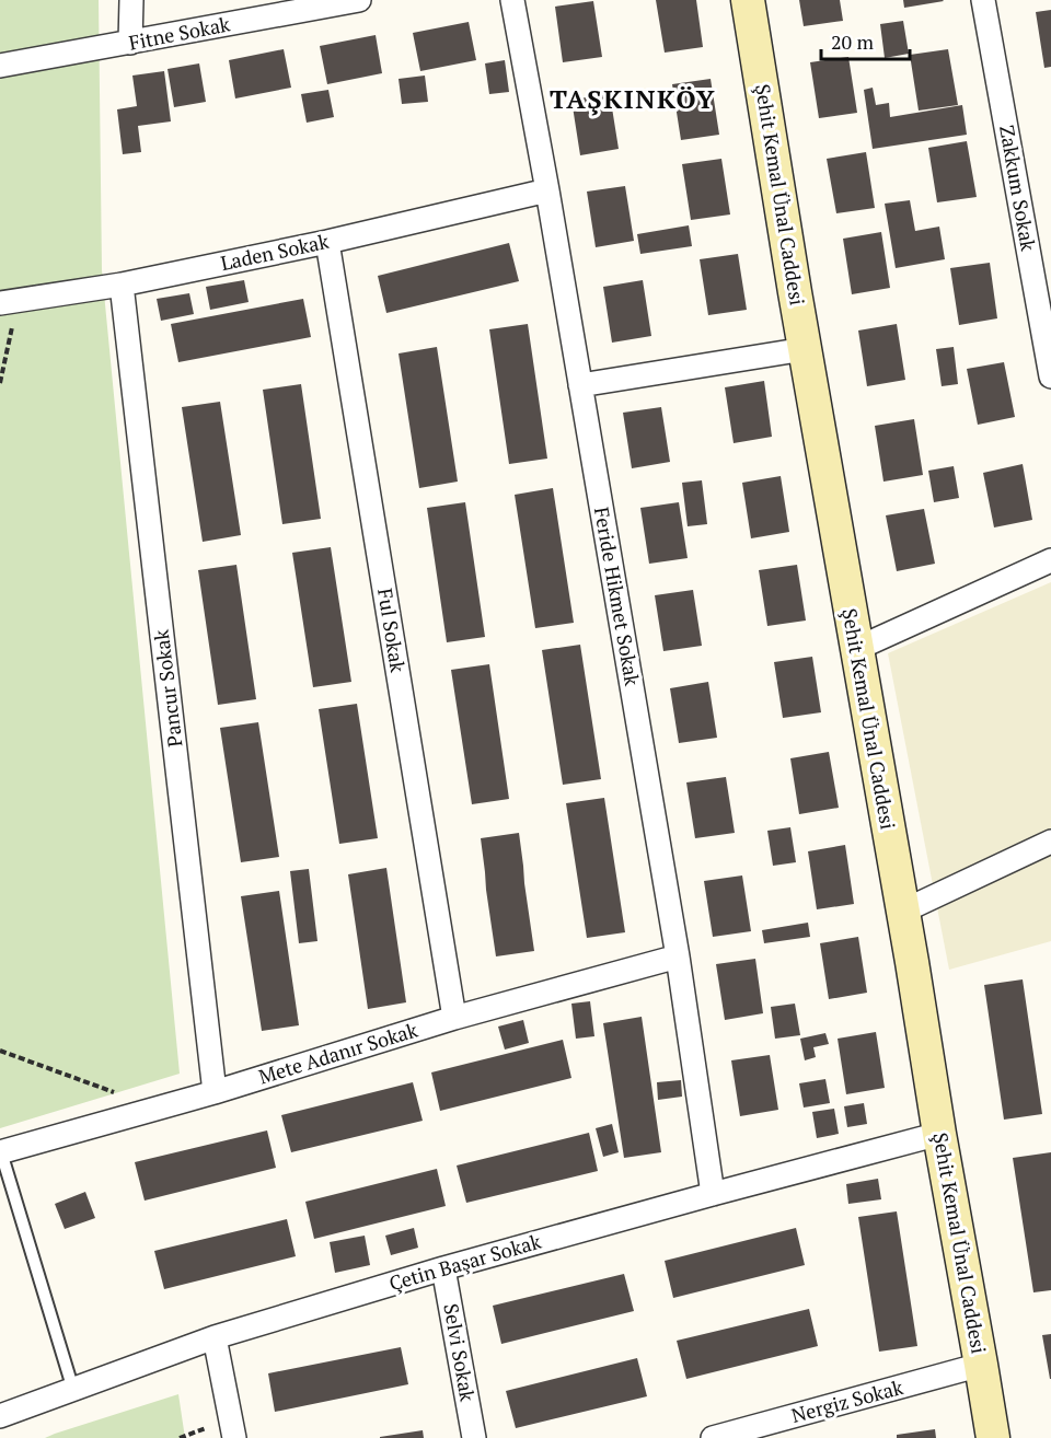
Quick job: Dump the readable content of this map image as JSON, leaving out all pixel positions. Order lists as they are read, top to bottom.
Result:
{
  "streets": {
    "street": [
      "Fitne Sokak",
      "Zakkum Sokak",
      "Şehit Kemal Ünal Caddesi",
      "Laden Sokak",
      "Feride Hikmet Sokak",
      "Ful Sokak",
      "Pancur Sokak",
      "Mete Adanır Sokak",
      "Çetin Başar Sokak",
      "Selvi Sokak",
      "Nergiz Sokak"
    ]
  },
  "crossings": [
    ["Şehit Kemal Ünal Caddesi", "Çetin Başar Sokak"],
    ["Şehit Kemal Ünal Caddesi", "Nergiz Sokak"],
    ["Laden Sokak", "Feride Hikmet Sokak"],
    ["Laden Sokak", "Ful Sokak"],
    ["Laden Sokak", "Pancur Sokak"],
    ["Feride Hikmet Sokak", "Mete Adanır Sokak"],
    ["Feride Hikmet Sokak", "Çetin Başar Sokak"],
    ["Ful Sokak", "Mete Adanır Sokak"],
    ["Pancur Sokak", "Mete Adanır Sokak"],
    ["Çetin Başar Sokak", "Selvi Sokak"]
  ],
  "districts": ["TAŞKINKÖY"],
  "scale_bar": "20 m"
}
